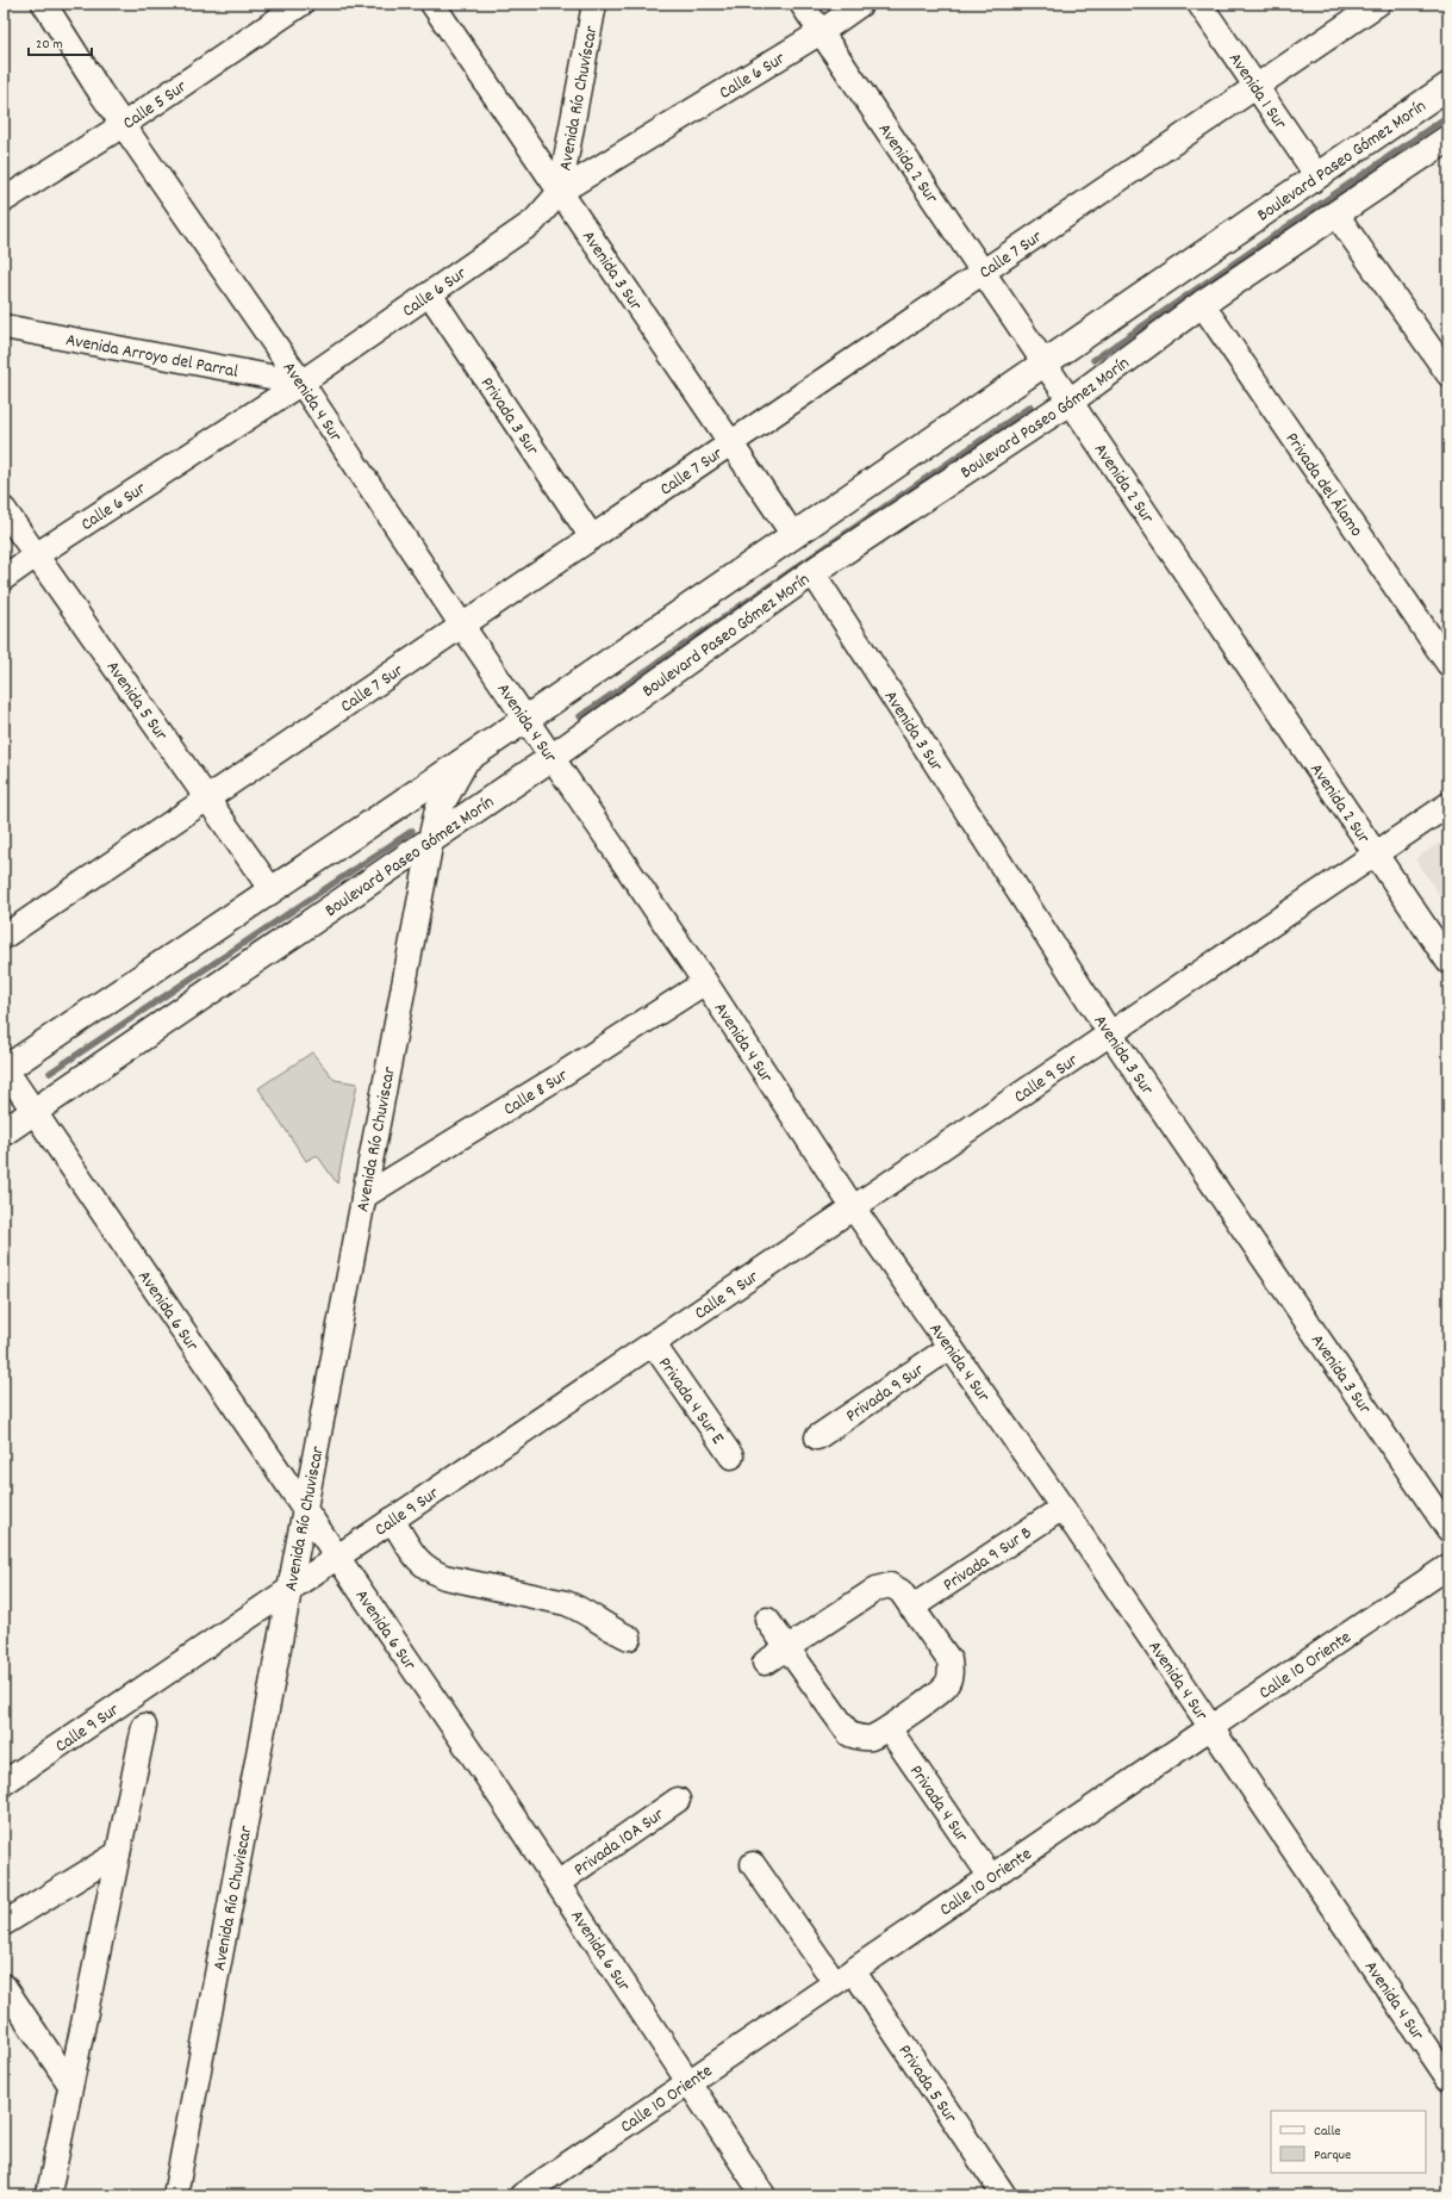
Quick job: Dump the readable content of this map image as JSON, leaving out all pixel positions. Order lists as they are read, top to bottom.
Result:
{
  "streets": {
    "main road": ["Boulevard Paseo Gómez Morín"],
    "street": [
      "Calle 6 Sur",
      "Avenida 1 Sur",
      "Avenida Río Chuvíscar",
      "Calle 5 Sur",
      "Avenida 2 Sur",
      "Calle 7 Sur",
      "Avenida 3 Sur",
      "Avenida Arroyo del Parral",
      "Avenida 4 Sur",
      "Privada 3 Sur",
      "Privada del Álamo",
      "Avenida 5 Sur",
      "Calle 9 Sur",
      "Calle 8 Sur",
      "Avenida Río Chuviscar",
      "Avenida 6 Sur",
      "Privada 9 Sur",
      "Privada 4 Sur E",
      "Privada 9 Sur B",
      "Calle 10 Oriente",
      "Privada 4 Sur",
      "Privada 10A Sur",
      "Privada 5 Sur"
    ]
  },
  "crossings": [
    ["Calle 6 Sur", "Avenida Río Chuvíscar"],
    ["Calle 6 Sur", "Avenida 2 Sur"],
    ["Calle 6 Sur", "Avenida 3 Sur"],
    ["Calle 6 Sur", "Avenida Arroyo del Parral"],
    ["Calle 6 Sur", "Avenida 4 Sur"],
    ["Calle 6 Sur", "Privada 3 Sur"],
    ["Calle 6 Sur", "Avenida 5 Sur"],
    ["Avenida 1 Sur", "Boulevard Paseo Gómez Morín"],
    ["Avenida 1 Sur", "Calle 7 Sur"],
    ["Avenida Río Chuvíscar", "Avenida 3 Sur"],
    ["Calle 5 Sur", "Avenida 4 Sur"],
    ["Boulevard Paseo Gómez Morín", "Avenida 2 Sur"],
    ["Boulevard Paseo Gómez Morín", "Avenida 3 Sur"],
    ["Boulevard Paseo Gómez Morín", "Avenida 4 Sur"],
    ["Boulevard Paseo Gómez Morín", "Privada del Álamo"],
    ["Boulevard Paseo Gómez Morín", "Avenida 5 Sur"],
    ["Boulevard Paseo Gómez Morín", "Avenida Río Chuviscar"],
    ["Boulevard Paseo Gómez Morín", "Avenida 6 Sur"],
    ["Avenida 2 Sur", "Calle 7 Sur"],
    ["Avenida 2 Sur", "Calle 9 Sur"],
    ["Calle 7 Sur", "Avenida 3 Sur"],
    ["Calle 7 Sur", "Avenida 4 Sur"],
    ["Calle 7 Sur", "Privada 3 Sur"],
    ["Calle 7 Sur", "Avenida 5 Sur"],
    ["Avenida 3 Sur", "Calle 9 Sur"],
    ["Avenida Arroyo del Parral", "Avenida 4 Sur"],
    ["Avenida 4 Sur", "Calle 9 Sur"],
    ["Avenida 4 Sur", "Calle 8 Sur"],
    ["Avenida 4 Sur", "Privada 9 Sur"],
    ["Avenida 4 Sur", "Privada 9 Sur B"],
    ["Avenida 4 Sur", "Calle 10 Oriente"],
    ["Calle 9 Sur", "Avenida Río Chuviscar"],
    ["Calle 9 Sur", "Avenida 6 Sur"],
    ["Calle 9 Sur", "Privada 4 Sur E"],
    ["Calle 8 Sur", "Avenida Río Chuviscar"],
    ["Avenida Río Chuviscar", "Avenida 6 Sur"],
    ["Avenida 6 Sur", "Calle 10 Oriente"],
    ["Avenida 6 Sur", "Privada 10A Sur"],
    ["Privada 9 Sur B", "Privada 4 Sur"],
    ["Calle 10 Oriente", "Privada 4 Sur"],
    ["Calle 10 Oriente", "Privada 5 Sur"]
  ],
  "legend": ["Calle", "Parque"],
  "scale_bar": "20 m"
}
